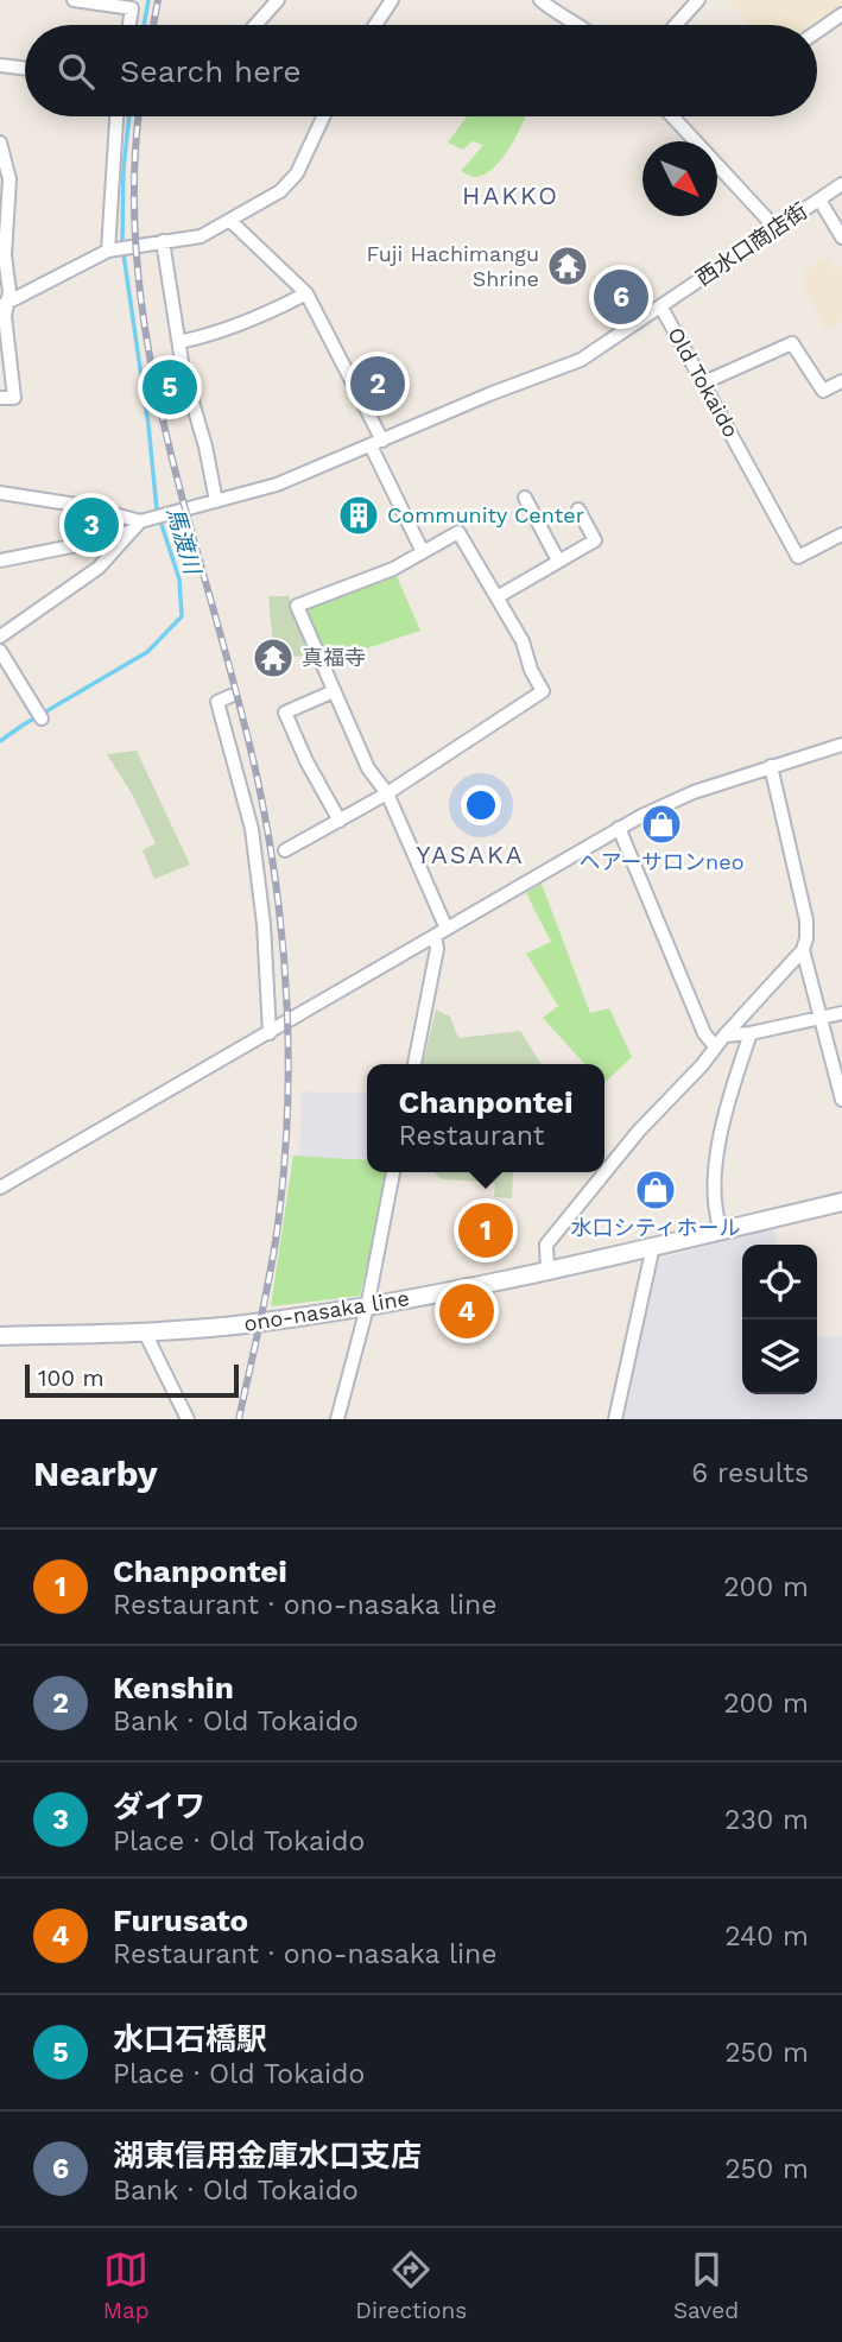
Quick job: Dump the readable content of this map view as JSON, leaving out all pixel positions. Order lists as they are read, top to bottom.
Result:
{
  "streets": {
    "main road": ["ono-nasaka line"],
    "street": ["西水口商店街", "Old Tokaido"]
  },
  "crossings": [
    ["西水口商店街", "Old Tokaido"]
  ],
  "districts": ["HAKKO", "YASAKA"],
  "water": ["馬渡川"],
  "places": {
    "temple": ["Fuji Hachimangu Shrine", "真福寺"],
    "building": ["Community Center"],
    "shop": ["ヘアーサロンneo", "水口シティホール"]
  },
  "scale_bar": "100 m",
  "north": "bottom right",
  "page": {
    "search": "Search here",
    "pins": [
      "6",
      "2",
      "5",
      "3",
      "1",
      "4"
    ],
    "popup": ["Chanpontei", "Restaurant"],
    "scale": "100 m",
    "heading": ["Nearby", "6 results"],
    "list": [
      {
        "mark": "1",
        "name": "Chanpontei",
        "note": "Restaurant · ono-nasaka line",
        "value": "200 m"
      },
      {
        "mark": "2",
        "name": "Kenshin",
        "note": "Bank · Old Tokaido",
        "value": "200 m"
      },
      {
        "mark": "3",
        "name": "ダイワ",
        "note": "Place · Old Tokaido",
        "value": "230 m"
      },
      {
        "mark": "4",
        "name": "Furusato",
        "note": "Restaurant · ono-nasaka line",
        "value": "240 m"
      },
      {
        "mark": "5",
        "name": "水口石橋駅",
        "note": "Place · Old Tokaido",
        "value": "250 m"
      },
      {
        "mark": "6",
        "name": "湖東信用金庫水口支店",
        "note": "Bank · Old Tokaido",
        "value": "250 m"
      }
    ],
    "nav": ["Map", "Directions", "Saved"]
  }
}
